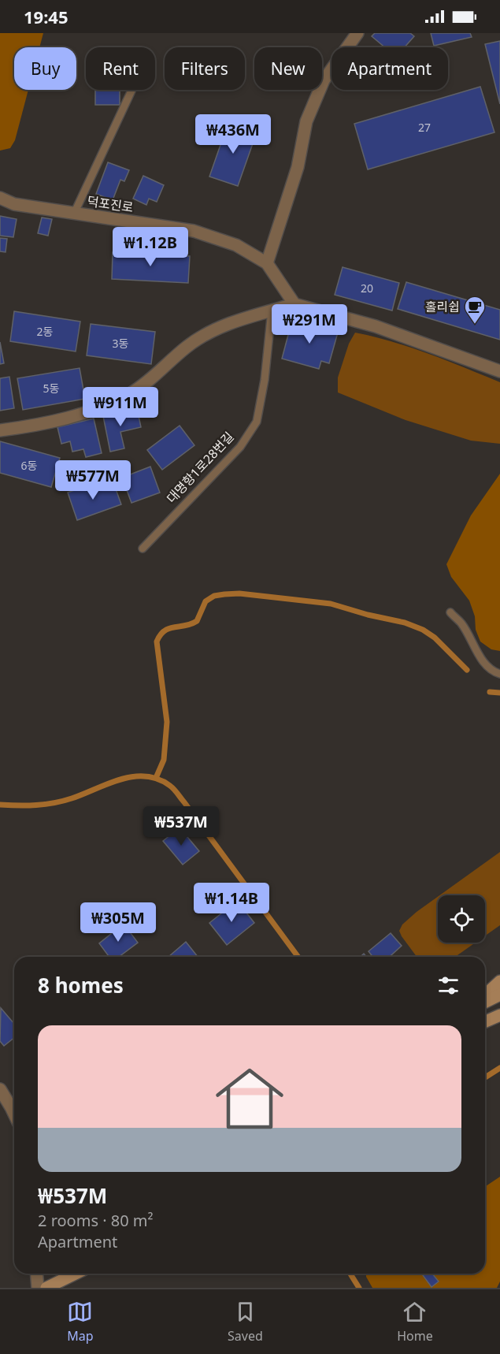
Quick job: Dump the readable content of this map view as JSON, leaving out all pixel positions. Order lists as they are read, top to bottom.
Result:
{
  "streets": {
    "street": ["덕포진로"],
    "lane": ["대명항1로28번길"]
  },
  "places": {
    "cafe": ["홀리쉽"]
  },
  "house_numbers": [
    "27",
    "20",
    "2동",
    "3동",
    "5동",
    "6동"
  ],
  "page": {
    "status": "19:45",
    "chip": [
      "Buy",
      "Rent",
      "Filters",
      "New",
      "Apartment"
    ],
    "price": [
      "₩436M",
      "₩1.12B",
      "₩291M",
      "₩911M",
      "₩577M",
      "₩537M",
      "₩1.14B",
      "₩305M"
    ],
    "heading": "8 homes",
    "list": [
      {
        "name": "₩537M",
        "note": "2 rooms · 80 m² · Apartment"
      }
    ],
    "tabs": ["Map", "Saved", "Home"]
  }
}
